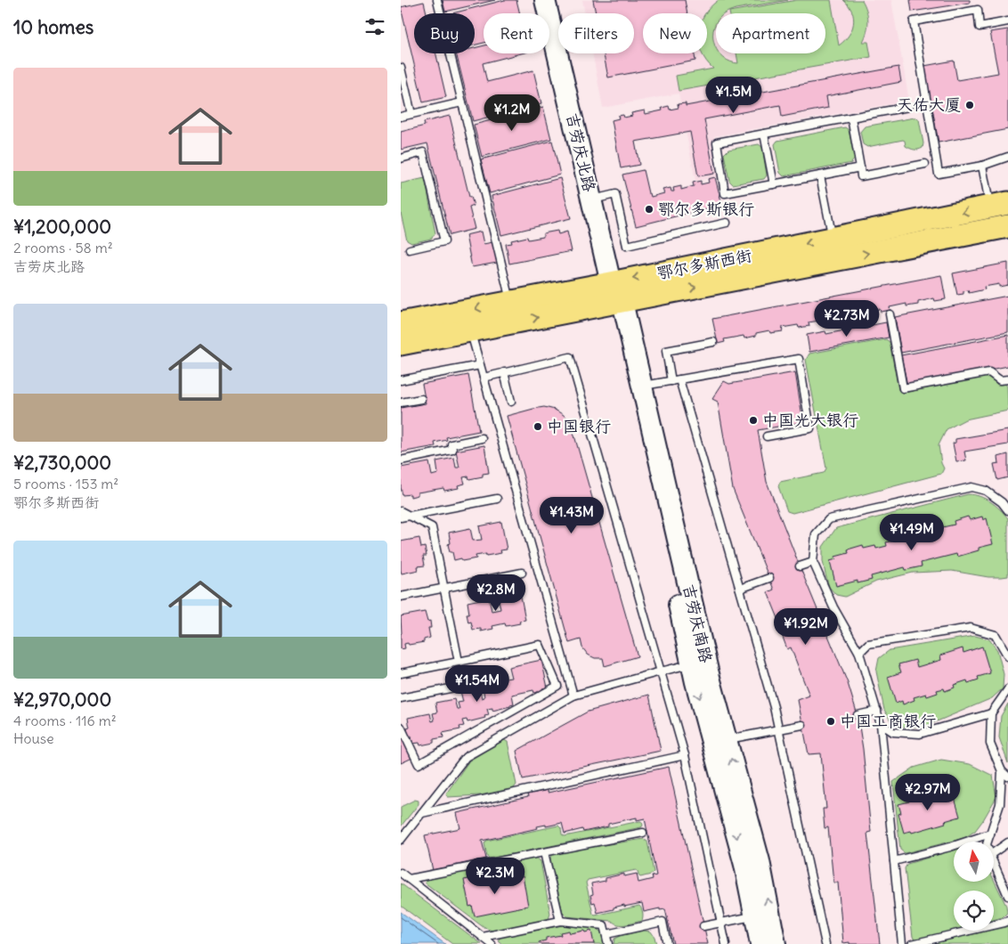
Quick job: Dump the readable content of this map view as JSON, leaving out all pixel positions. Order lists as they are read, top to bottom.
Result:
{
  "streets": {
    "main road": ["吉劳庆北路", "鄂尔多斯西街", "吉劳庆南路"]
  },
  "crossings": [
    ["吉劳庆北路", "鄂尔多斯西街"],
    ["吉劳庆北路", "吉劳庆南路"],
    ["鄂尔多斯西街", "吉劳庆南路"]
  ],
  "places": [
    "天佑大厦",
    "鄂尔多斯银行",
    "中国光大银行",
    "中国银行",
    "中国工商银行"
  ],
  "north": "top",
  "page": {
    "heading": "10 homes",
    "chip": [
      "Buy",
      "Rent",
      "Filters",
      "New",
      "Apartment"
    ],
    "list": [
      {
        "name": "¥1,200,000",
        "note": "2 rooms · 58 m² · 吉劳庆北路"
      },
      {
        "name": "¥2,730,000",
        "note": "5 rooms · 153 m² · 鄂尔多斯西街"
      },
      {
        "name": "¥2,970,000",
        "note": "4 rooms · 116 m² · House"
      }
    ],
    "price": [
      "¥1.5M",
      "¥1.2M",
      "¥2.73M",
      "¥1.43M",
      "¥1.49M",
      "¥2.8M",
      "¥1.92M",
      "¥1.54M",
      "¥2.97M",
      "¥2.3M"
    ]
  }
}
